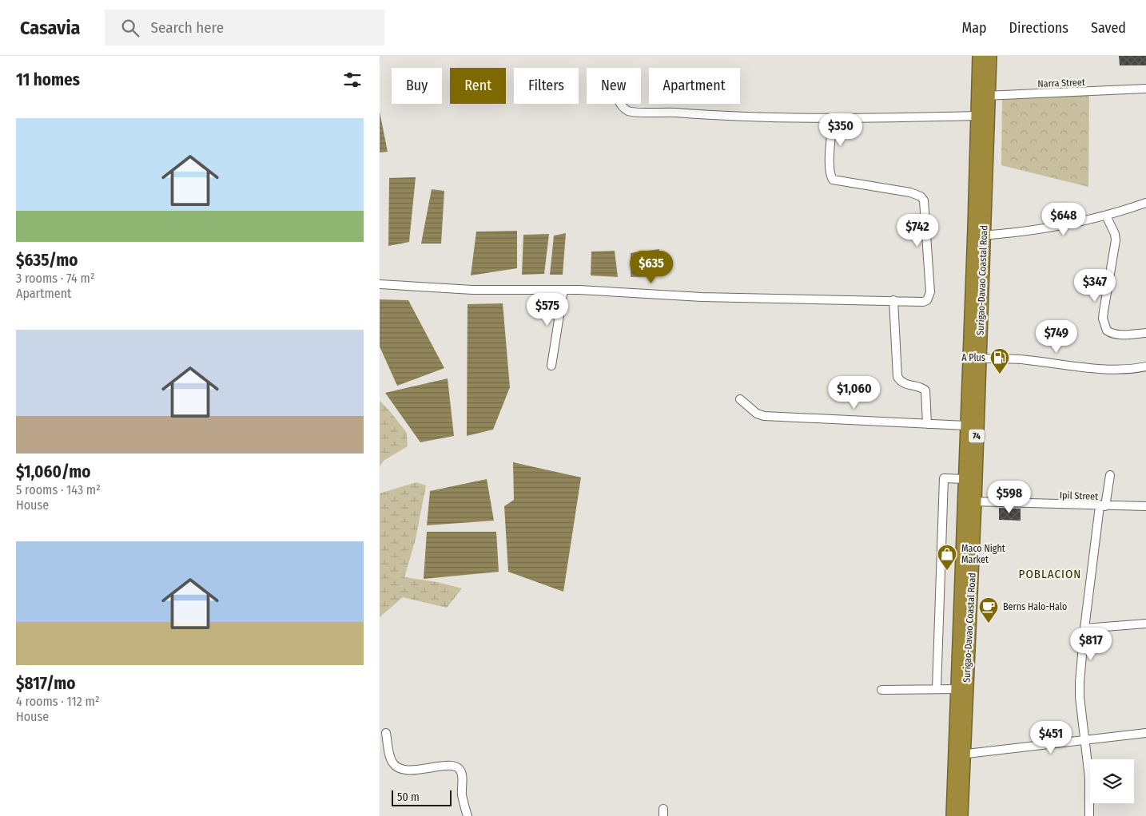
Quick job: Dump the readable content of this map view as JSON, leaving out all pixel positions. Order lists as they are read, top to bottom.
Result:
{
  "streets": {
    "highway": ["Surigao-Davao Coastal Road", "74"],
    "street": ["Narra Street", "Ipil Street"]
  },
  "crossings": [
    ["Narra Street", "Surigao-Davao Coastal Road"],
    ["Surigao-Davao Coastal Road", "Ipil Street"]
  ],
  "districts": ["POBLACION"],
  "places": {
    "fuel station": ["A Plus"],
    "shop": ["Maco Night Market"],
    "cafe": ["Berns Halo-Halo"]
  },
  "scale_bar": "50 m",
  "page": {
    "header": "Casavia",
    "search": "Search here",
    "nav": ["Map", "Directions", "Saved"],
    "heading": "11 homes",
    "chip": [
      "Buy",
      "Rent",
      "Filters",
      "New",
      "Apartment"
    ],
    "list": [
      {
        "name": "$635/mo",
        "note": "3 rooms · 74 m² · Apartment"
      },
      {
        "name": "$1,060/mo",
        "note": "5 rooms · 143 m² · House"
      },
      {
        "name": "$817/mo",
        "note": "4 rooms · 112 m² · House"
      }
    ],
    "price": [
      "$350",
      "$648",
      "$742",
      "$635",
      "$347",
      "$575",
      "$749",
      "$1,060",
      "$598",
      "$817",
      "$451"
    ],
    "scale": "50 m"
  }
}
